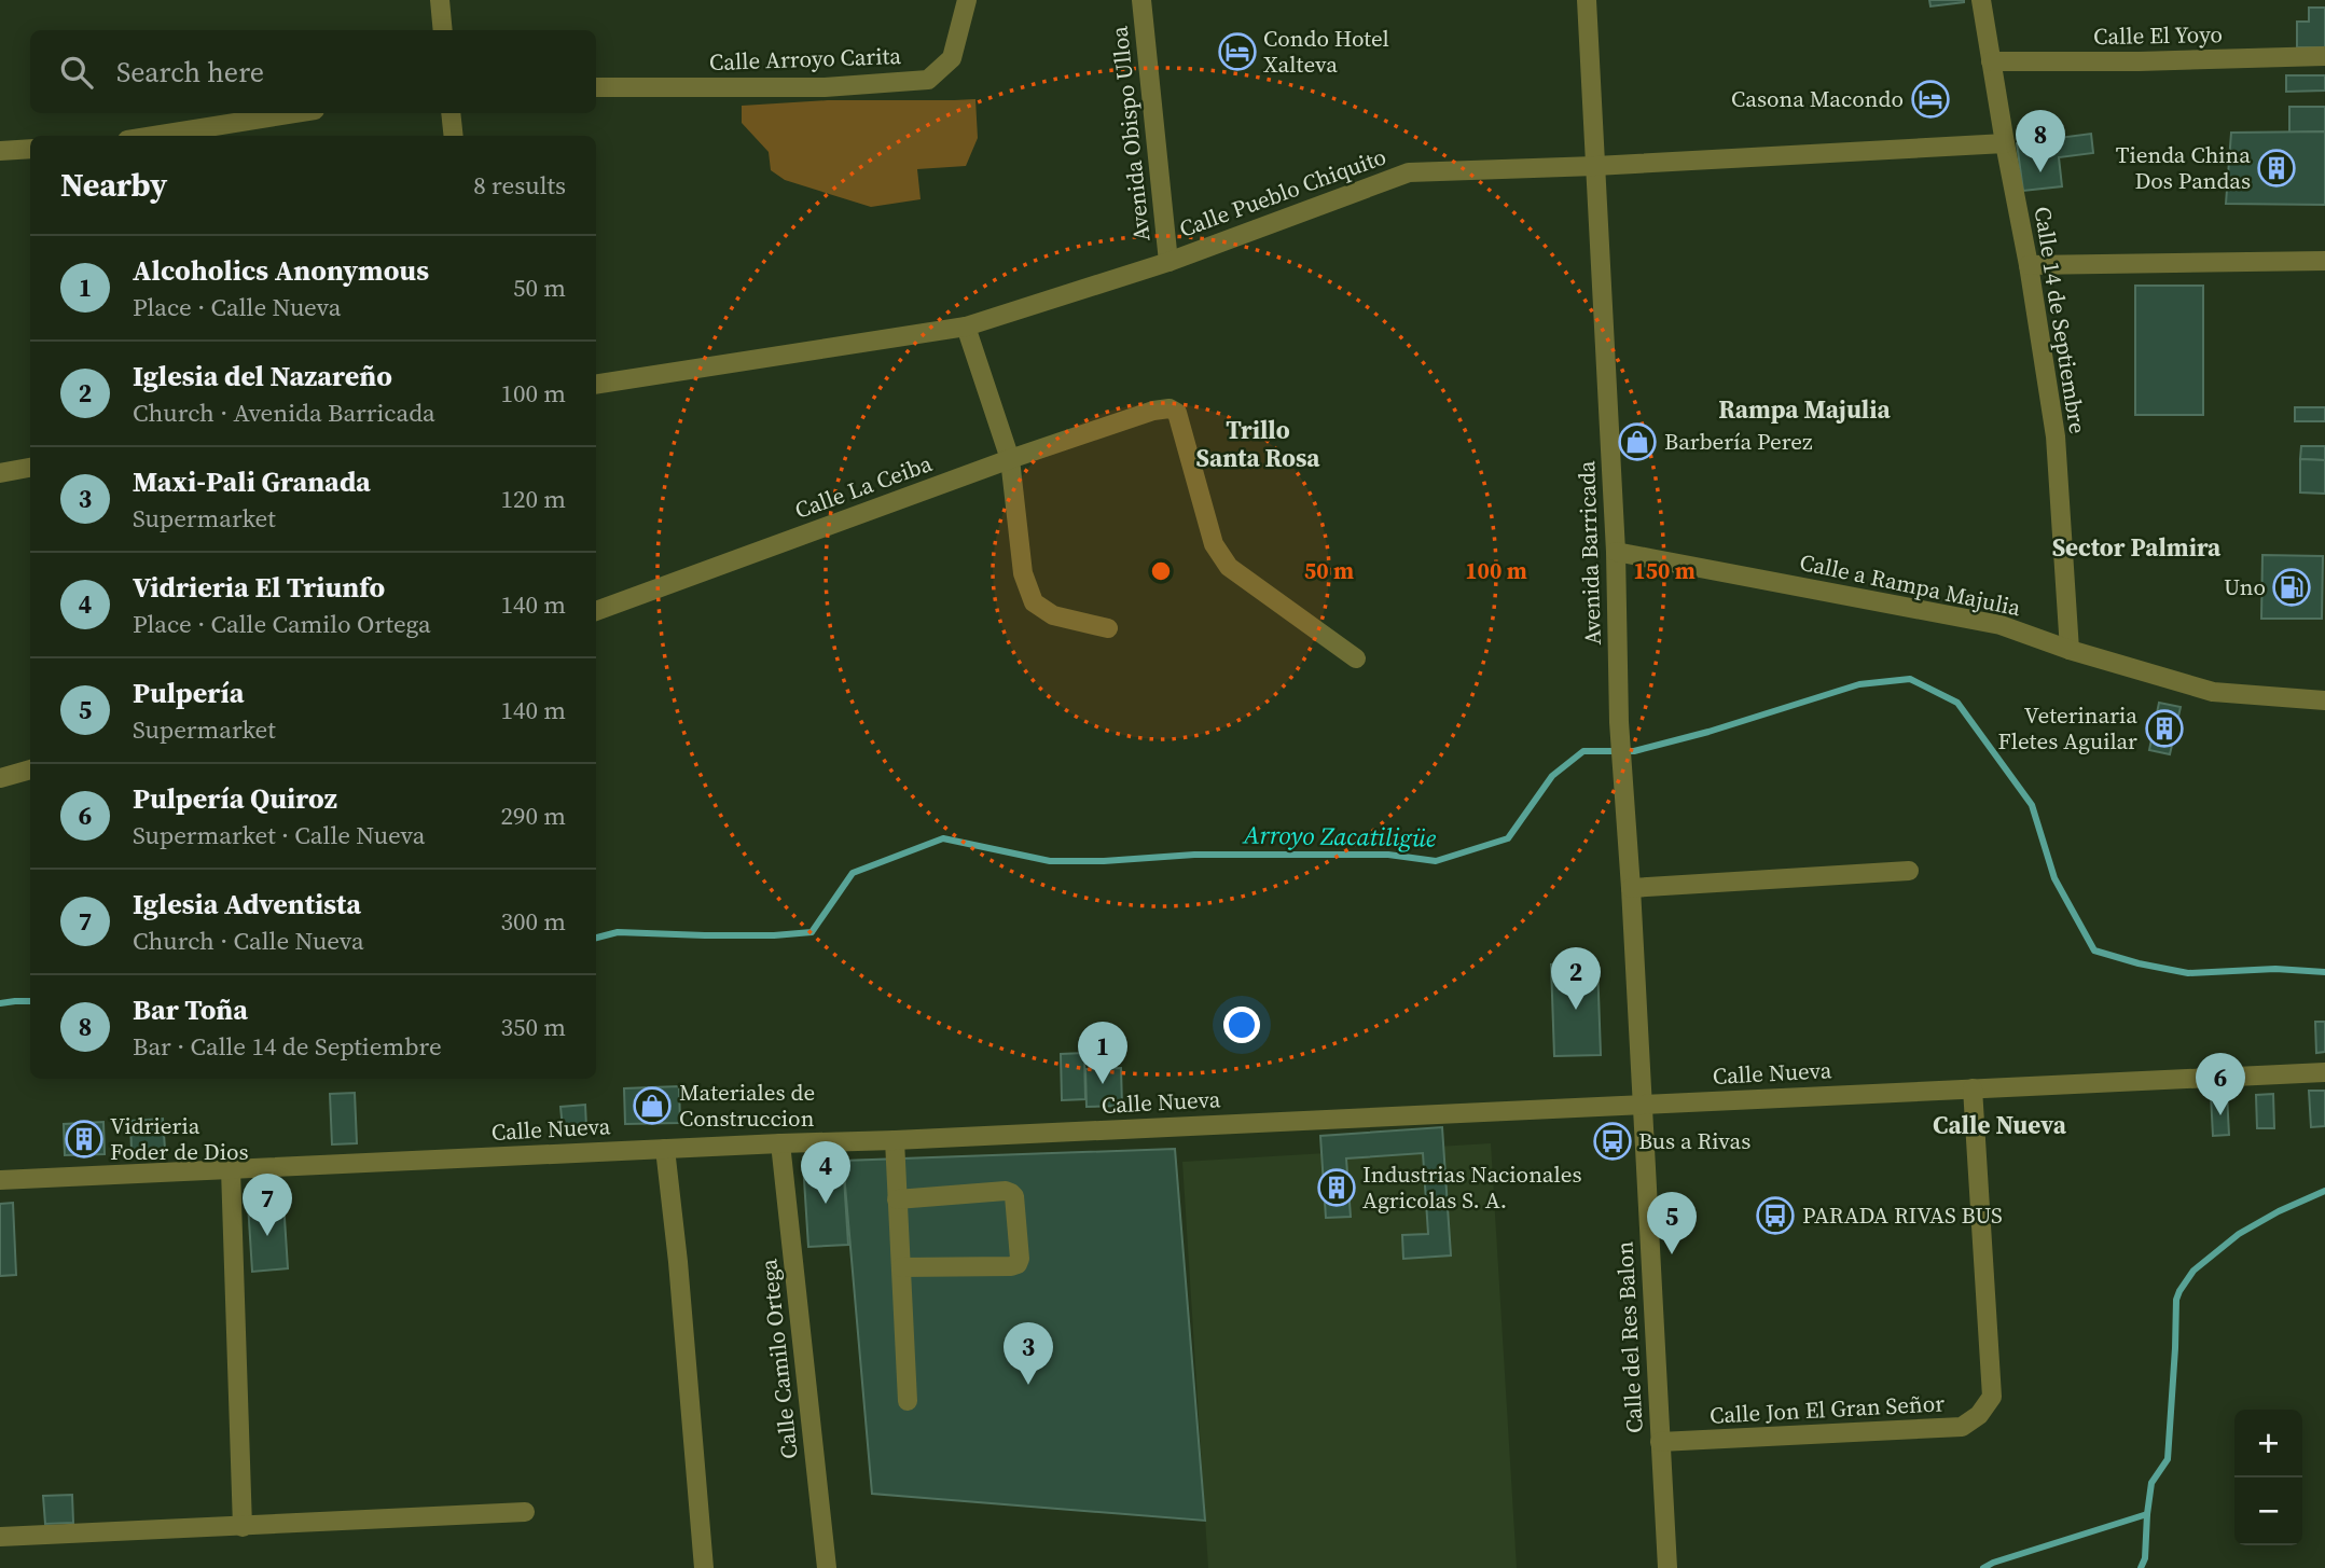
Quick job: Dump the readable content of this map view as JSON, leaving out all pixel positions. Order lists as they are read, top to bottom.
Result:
{
  "streets": {
    "street": [
      "Calle El Yoyo",
      "Calle Arroyo Carita",
      "Avenida Obispo Ulloa",
      "Calle Pueblo Chiquito",
      "Calle 14 de Septiembre",
      "Calle La Ceiba",
      "Avenida Barricada",
      "Calle a Rampa Majulia",
      "Calle Nueva",
      "Calle del Res Balon",
      "Calle Camilo Ortega",
      "Calle Jon El Gran Señor"
    ]
  },
  "crossings": [
    ["Calle El Yoyo", "Calle 14 de Septiembre"],
    ["Avenida Obispo Ulloa", "Calle Pueblo Chiquito"],
    ["Calle Pueblo Chiquito", "Calle 14 de Septiembre"],
    ["Calle Pueblo Chiquito", "Avenida Barricada"],
    ["Calle 14 de Septiembre", "Calle a Rampa Majulia"],
    ["Avenida Barricada", "Calle a Rampa Majulia"],
    ["Avenida Barricada", "Calle Nueva"],
    ["Avenida Barricada", "Calle del Res Balon"],
    ["Calle Nueva", "Calle del Res Balon"],
    ["Calle Nueva", "Calle Camilo Ortega"],
    ["Calle Nueva", "Calle Jon El Gran Señor"],
    ["Calle del Res Balon", "Calle Jon El Gran Señor"]
  ],
  "districts": [
    "Rampa Majulia",
    "Trillo Santa Rosa",
    "Sector Palmira",
    "Calle Nueva"
  ],
  "water": ["Arroyo Zacatiligüe"],
  "places": {
    "hotel": ["Condo Hotel Xalteva", "Casona Macondo"],
    "building": [
      "Tienda China Dos Pandas",
      "Veterinaria Fletes Aguilar",
      "Vidrieria Foder de Dios",
      "Industrias Nacionales Agricolas S. A."
    ],
    "shop": ["Barbería Perez", "Materiales de Construccion"],
    "fuel station": ["Uno"],
    "bus stop": ["Bus a Rivas", "PARADA RIVAS BUS"]
  },
  "page": {
    "search": "Search here",
    "pins": [
      "8",
      "2",
      "1",
      "6",
      "4",
      "7",
      "5",
      "3"
    ],
    "heading": ["Nearby", "8 results"],
    "list": [
      {
        "mark": "1",
        "name": "Alcoholics Anonymous",
        "note": "Place · Calle Nueva",
        "value": "50 m"
      },
      {
        "mark": "2",
        "name": "Iglesia del Nazareño",
        "note": "Church · Avenida Barricada",
        "value": "100 m"
      },
      {
        "mark": "3",
        "name": "Maxi-Pali Granada",
        "note": "Supermarket",
        "value": "120 m"
      },
      {
        "mark": "4",
        "name": "Vidrieria El Triunfo",
        "note": "Place · Calle Camilo Ortega",
        "value": "140 m"
      },
      {
        "mark": "5",
        "name": "Pulpería",
        "note": "Supermarket",
        "value": "140 m"
      },
      {
        "mark": "6",
        "name": "Pulpería Quiroz",
        "note": "Supermarket · Calle Nueva",
        "value": "290 m"
      },
      {
        "mark": "7",
        "name": "Iglesia Adventista",
        "note": "Church · Calle Nueva",
        "value": "300 m"
      },
      {
        "mark": "8",
        "name": "Bar Toña",
        "note": "Bar · Calle 14 de Septiembre",
        "value": "350 m"
      }
    ],
    "map_buttons": ["+", "−"]
  },
  "rings": ["50 m", "100 m", "150 m"]
}
